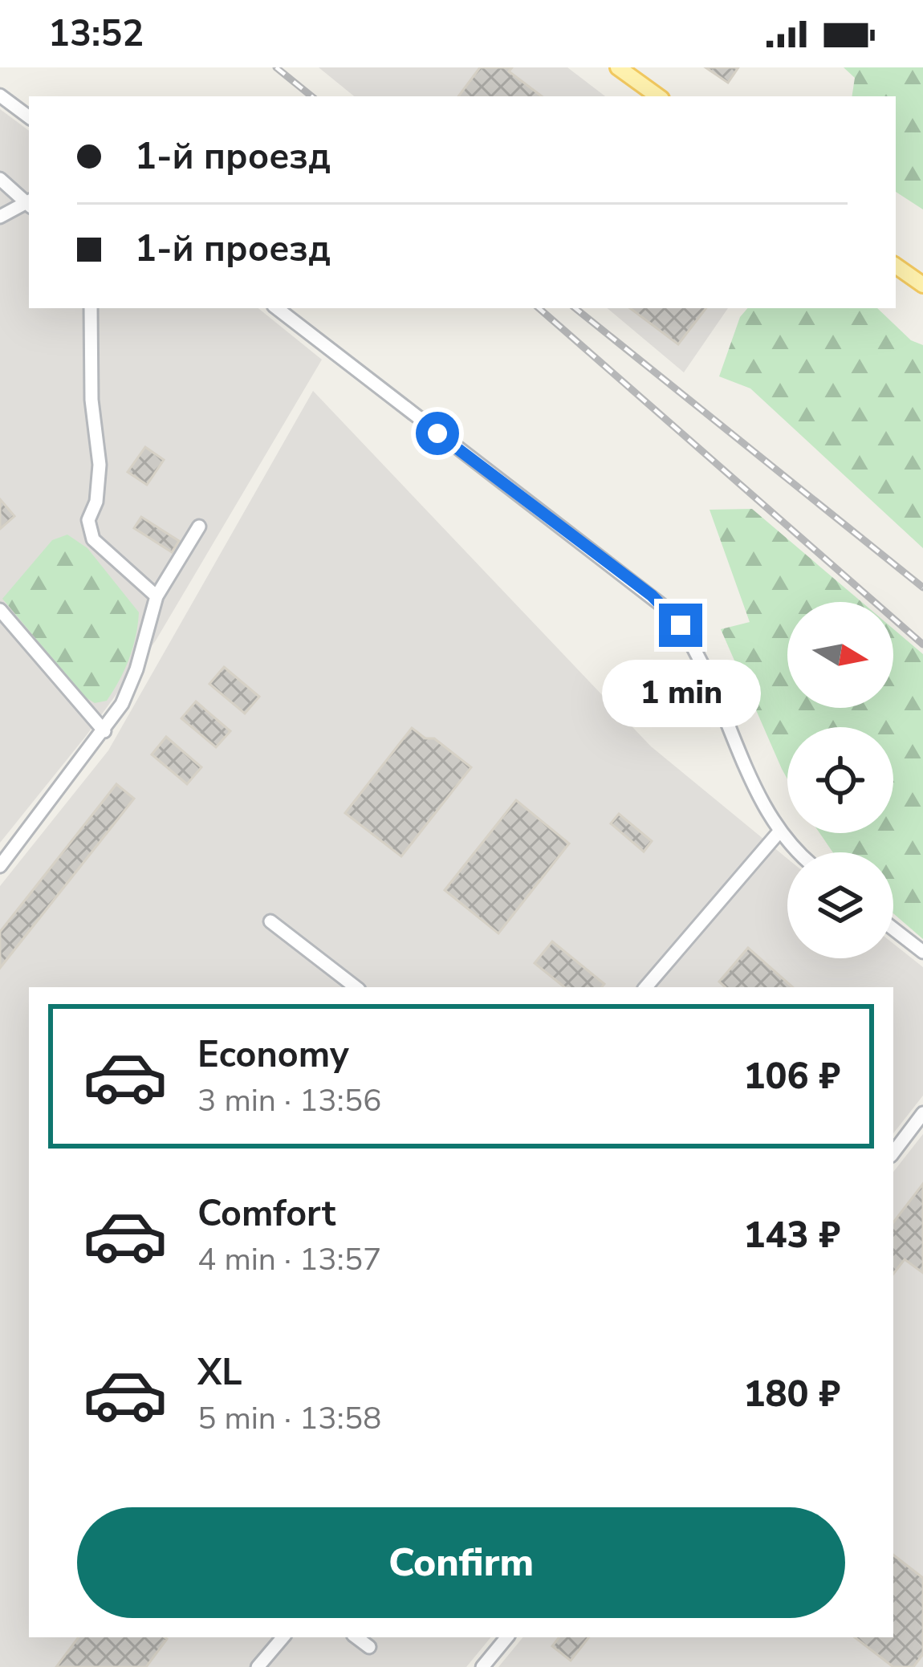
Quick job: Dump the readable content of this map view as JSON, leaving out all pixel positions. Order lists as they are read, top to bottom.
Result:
{
  "north": "right",
  "page": {
    "status": "13:52",
    "banner": ["1-й проезд", "1-й проезд"],
    "bubble": "1 min",
    "list": [
      {
        "name": "Economy",
        "note": "3 min · 13:56",
        "value": "106 ₽"
      },
      {
        "name": "Comfort",
        "note": "4 min · 13:57",
        "value": "143 ₽"
      },
      {
        "name": "XL",
        "note": "5 min · 13:58",
        "value": "180 ₽"
      }
    ],
    "buttons": "Confirm"
  }
}
